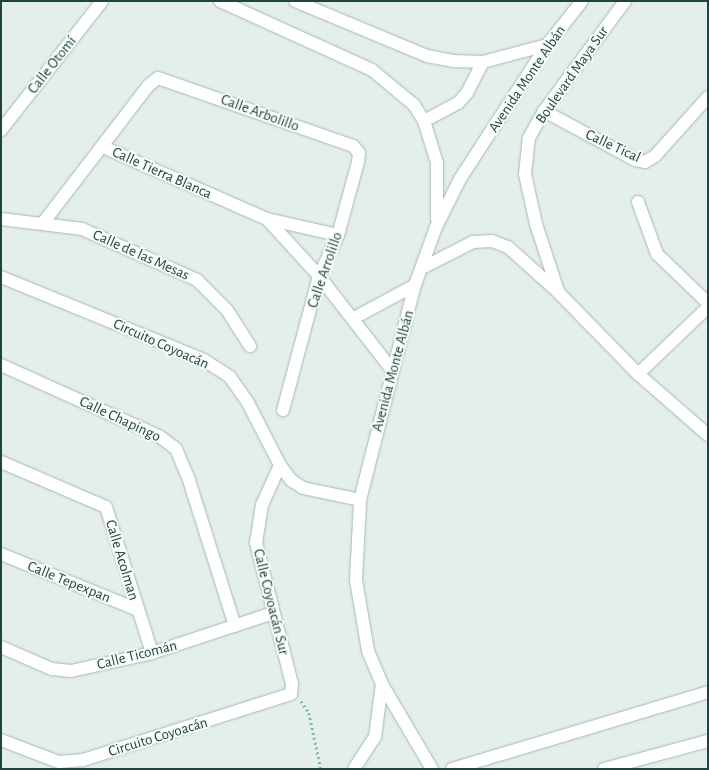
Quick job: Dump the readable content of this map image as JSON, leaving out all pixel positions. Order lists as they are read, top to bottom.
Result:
{
  "streets": {
    "street": [
      "Calle Otomí",
      "Boulevard Maya Sur",
      "Avenida Monte Albán",
      "Calle Arbolillo",
      "Calle Tical",
      "Calle Tierra Blanca",
      "Calle de las Mesas",
      "Calle Arrolillo",
      "Circuito Coyoacán",
      "Calle Chapingo",
      "Calle Acolman",
      "Calle Tepexpan",
      "Calle Coyoacán Sur",
      "Calle Ticomán"
    ]
  },
  "crossings": [
    ["Boulevard Maya Sur", "Avenida Monte Albán"],
    ["Boulevard Maya Sur", "Calle Tical"],
    ["Avenida Monte Albán", "Calle Tierra Blanca"],
    ["Avenida Monte Albán", "Circuito Coyoacán"],
    ["Calle Arbolillo", "Calle Tierra Blanca"],
    ["Calle Arbolillo", "Calle Arrolillo"],
    ["Calle Tierra Blanca", "Calle de las Mesas"],
    ["Calle Tierra Blanca", "Calle Arrolillo"],
    ["Circuito Coyoacán", "Calle Coyoacán Sur"],
    ["Calle Chapingo", "Calle Ticomán"],
    ["Calle Acolman", "Calle Tepexpan"],
    ["Calle Acolman", "Calle Ticomán"],
    ["Calle Coyoacán Sur", "Calle Ticomán"]
  ]
}
